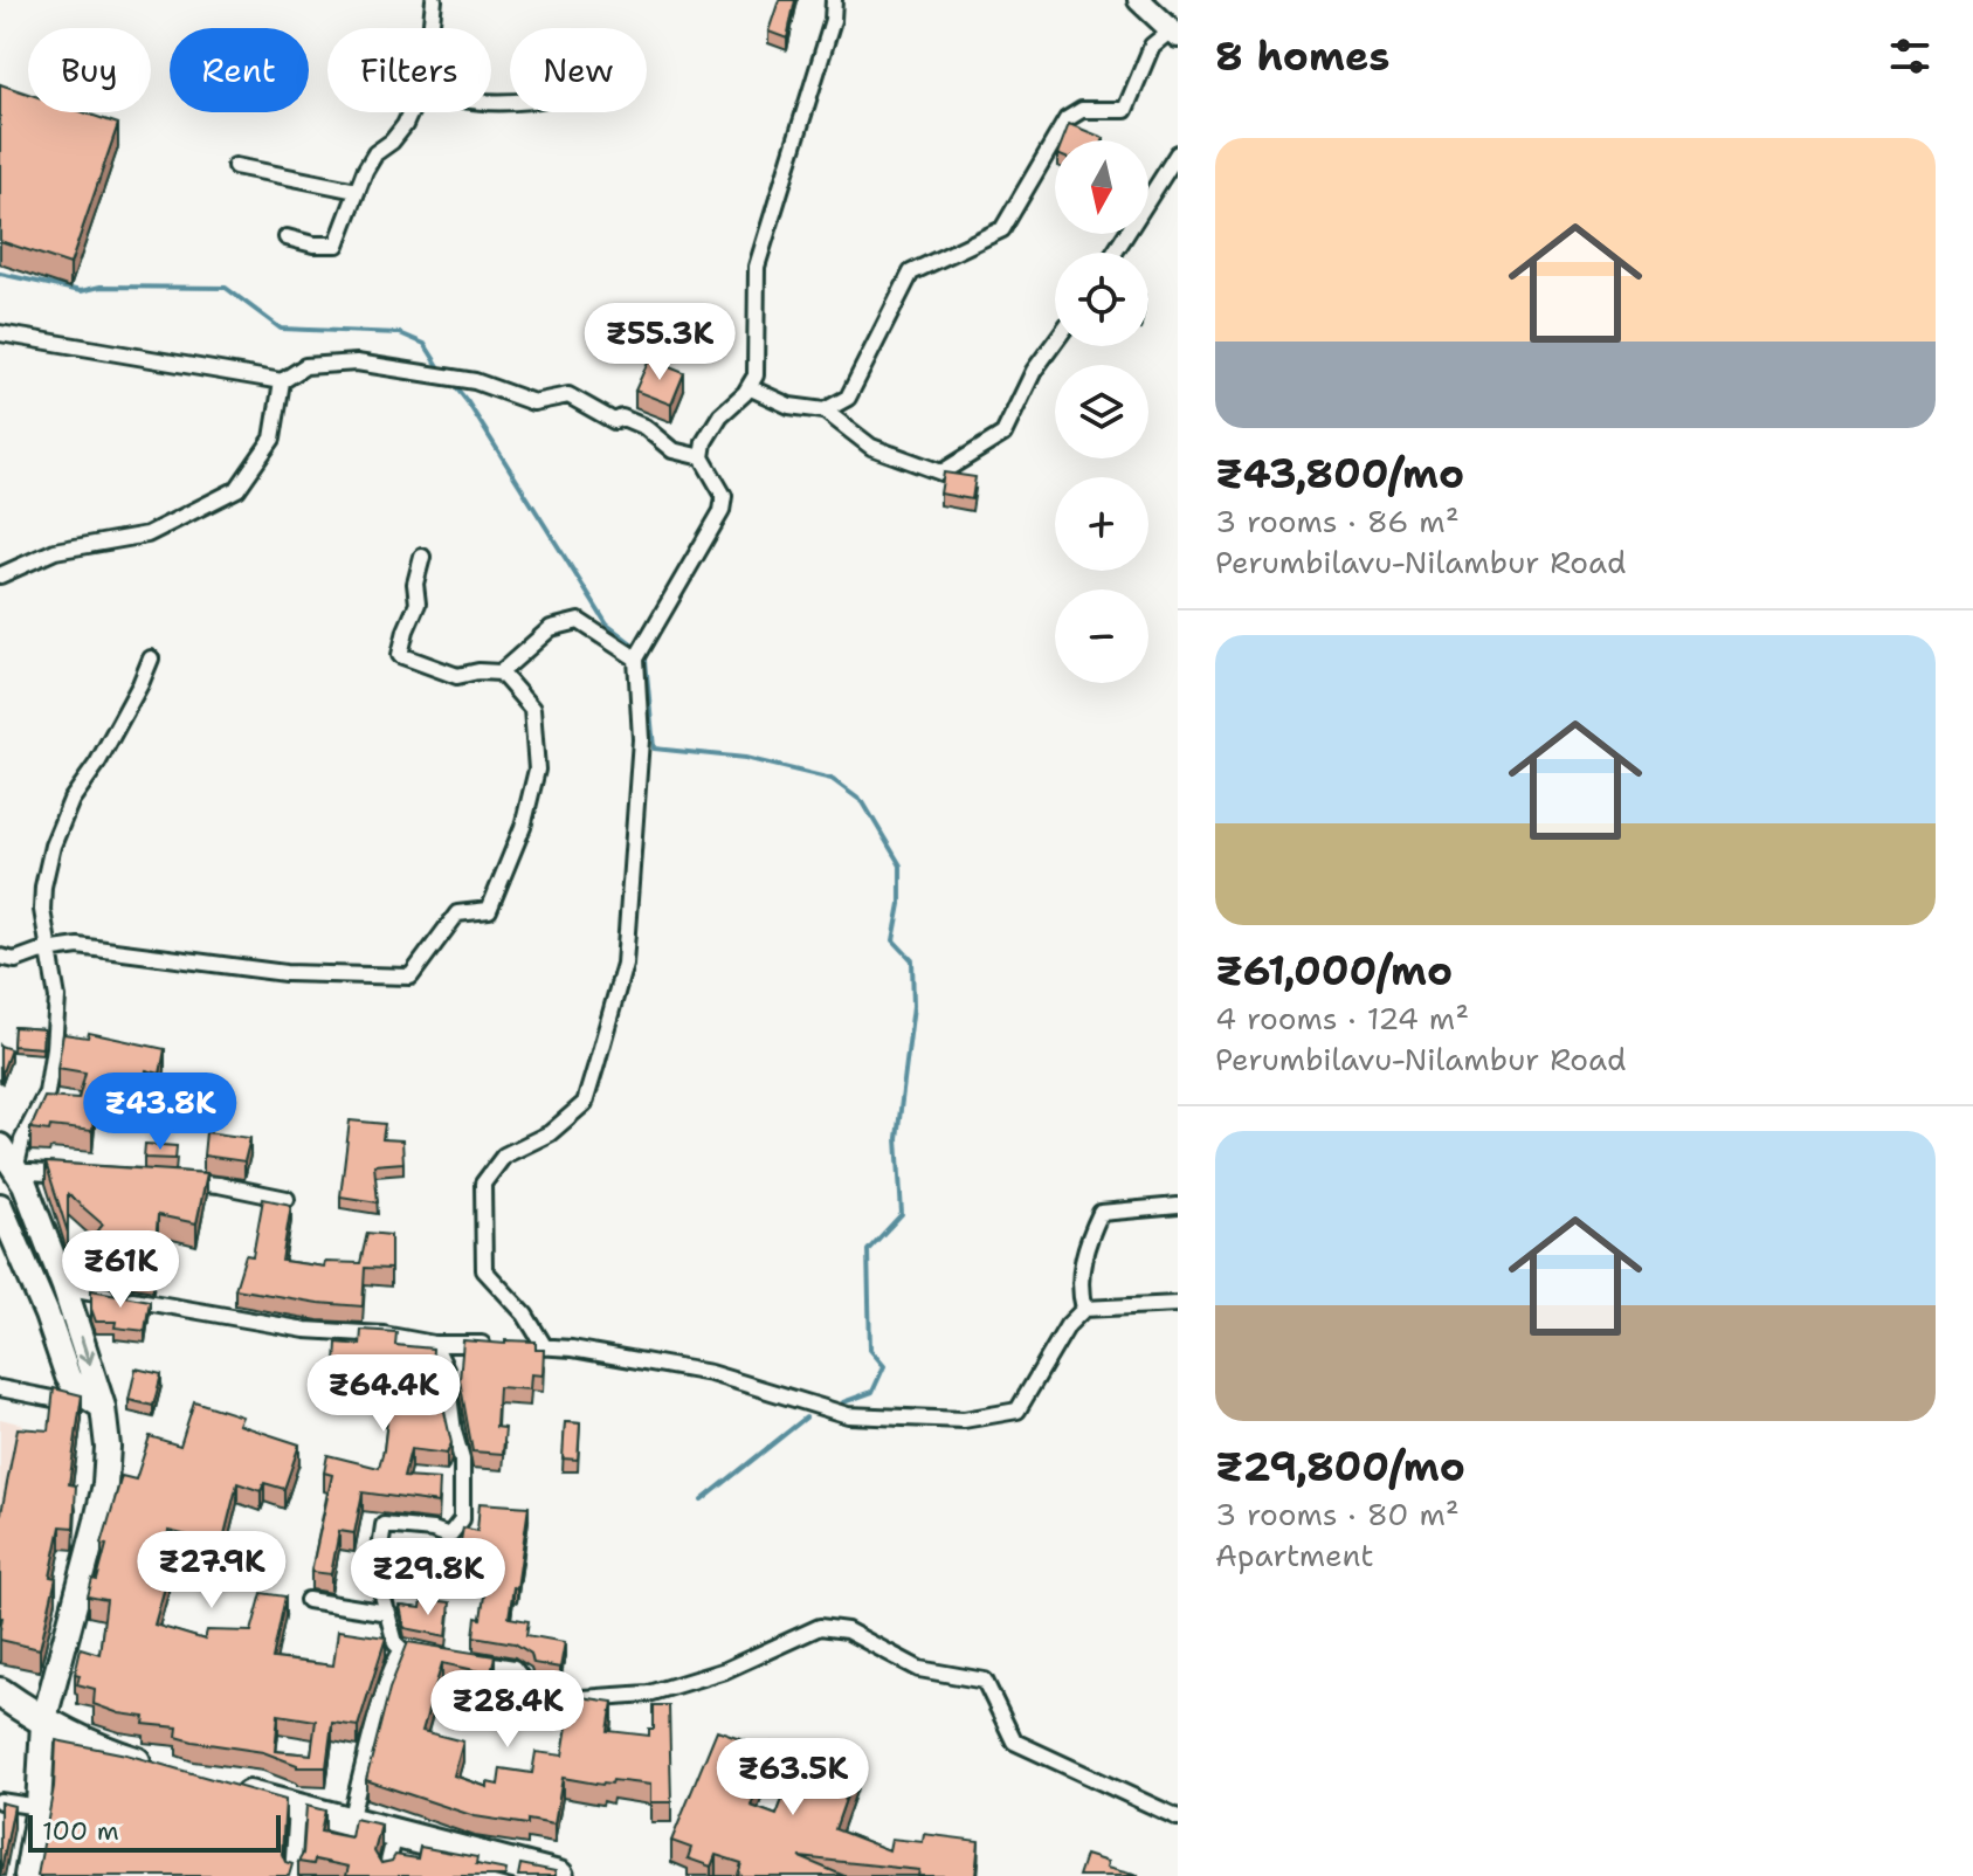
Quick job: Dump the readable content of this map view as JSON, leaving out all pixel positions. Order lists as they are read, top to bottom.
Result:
{
  "scale_bar": "100 m",
  "north": "bottom",
  "page": {
    "heading": "8 homes",
    "chip": [
      "Buy",
      "Rent",
      "Filters",
      "New"
    ],
    "list": [
      {
        "name": "₹43,800/mo",
        "note": "3 rooms · 86 m² · Perumbilavu-Nilambur Road"
      },
      {
        "name": "₹61,000/mo",
        "note": "4 rooms · 124 m² · Perumbilavu-Nilambur Road"
      },
      {
        "name": "₹29,800/mo",
        "note": "3 rooms · 80 m² · Apartment"
      }
    ],
    "map_buttons": ["+", "−"],
    "price": [
      "₹55.3K",
      "₹43.8K",
      "₹61K",
      "₹64.4K",
      "₹27.9K",
      "₹29.8K",
      "₹28.4K",
      "₹63.5K"
    ],
    "scale": "100 m"
  }
}
